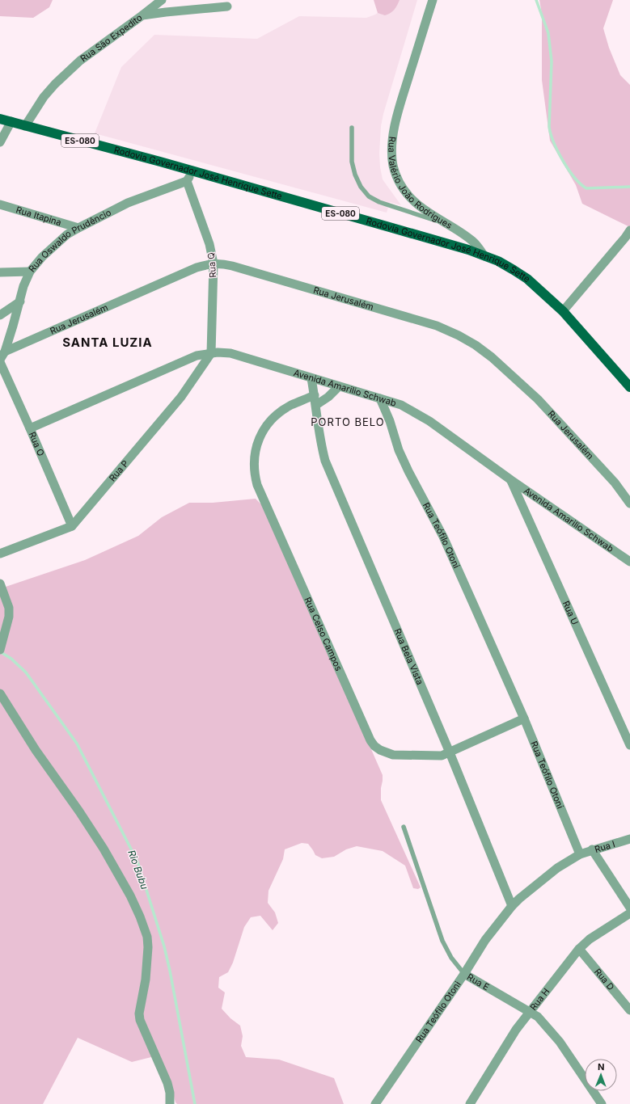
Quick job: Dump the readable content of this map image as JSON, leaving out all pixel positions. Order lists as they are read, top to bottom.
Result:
{
  "streets": {
    "main road": ["ES-080", "Rodovia Governador José Henrique Sette"],
    "street": [
      "Rua São Expedito",
      "Rua Valério João Rodrigues",
      "Rua Itapina",
      "Rua Oswaldo Prudêncio",
      "Rua Q",
      "Rua Jerusalém",
      "Avenida Amarilio Schwab",
      "Rua O",
      "Rua P",
      "Rua Teófilo Otoni",
      "Rua U",
      "Rua Celso Campos",
      "Rua Bela Vista",
      "Rua I",
      "Rua D",
      "Rua E",
      "Rua H"
    ]
  },
  "crossings": [
    ["Rua São Expedito", "Rodovia Governador José Henrique Sette"],
    ["Rodovia Governador José Henrique Sette", "Rua Valério João Rodrigues"],
    ["Rua Itapina", "Rua Oswaldo Prudêncio"],
    ["Rua Oswaldo Prudêncio", "Rua Q"],
    ["Rua Oswaldo Prudêncio", "Rua Jerusalém"],
    ["Rua Q", "Rua Jerusalém"],
    ["Rua Q", "Avenida Amarilio Schwab"],
    ["Rua Q", "Rua P"],
    ["Avenida Amarilio Schwab", "Rua O"],
    ["Avenida Amarilio Schwab", "Rua P"],
    ["Avenida Amarilio Schwab", "Rua Teófilo Otoni"],
    ["Avenida Amarilio Schwab", "Rua U"],
    ["Avenida Amarilio Schwab", "Rua Bela Vista"],
    ["Rua O", "Rua P"],
    ["Rua Teófilo Otoni", "Rua Celso Campos"],
    ["Rua Teófilo Otoni", "Rua Bela Vista"],
    ["Rua Teófilo Otoni", "Rua I"],
    ["Rua Teófilo Otoni", "Rua E"],
    ["Rua Celso Campos", "Rua Bela Vista"],
    ["Rua D", "Rua H"],
    ["Rua E", "Rua H"]
  ],
  "districts": ["SANTA LUZIA", "PORTO BELO"],
  "water": ["Rio Bubu"],
  "north": "top"
}
